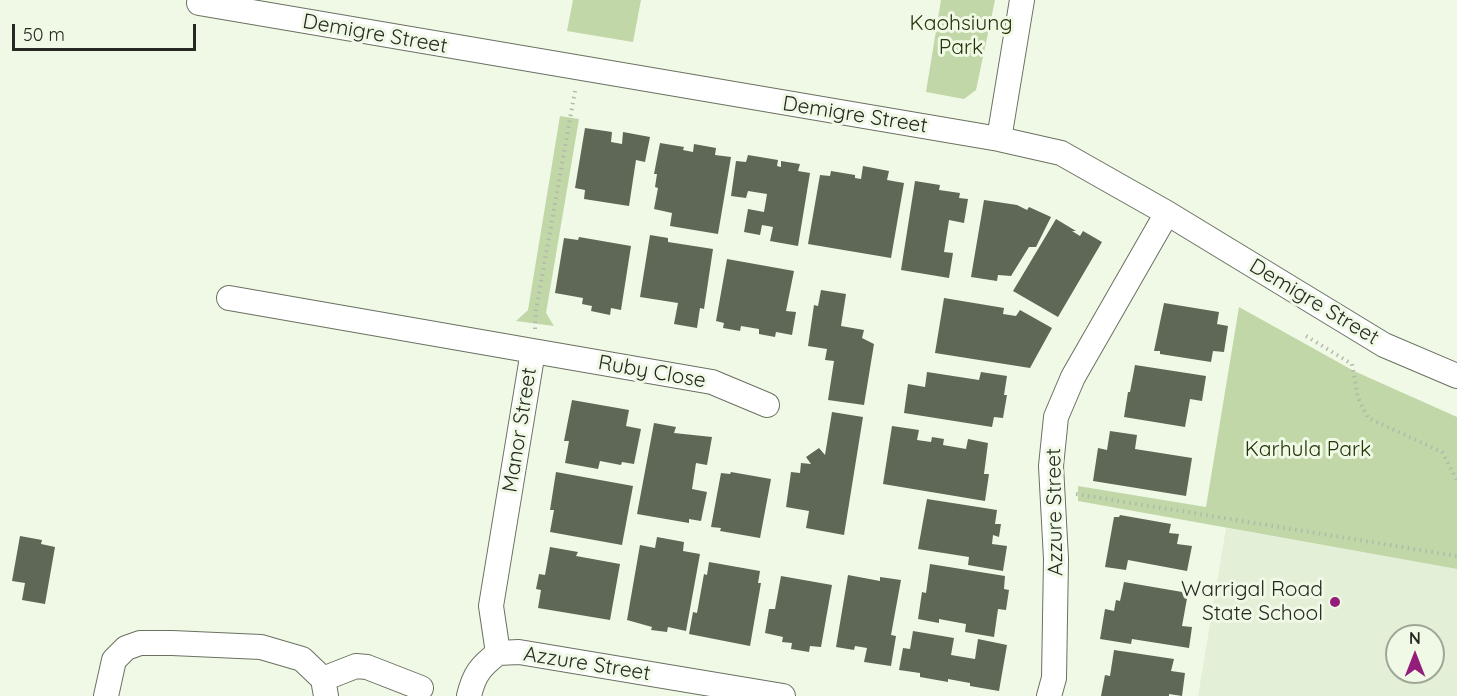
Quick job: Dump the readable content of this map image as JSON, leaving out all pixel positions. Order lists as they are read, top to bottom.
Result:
{
  "streets": {
    "street": [
      "Demigre Street",
      "Ruby Close",
      "Manor Street",
      "Azzure Street"
    ]
  },
  "crossings": [
    ["Demigre Street", "Azzure Street"],
    ["Ruby Close", "Manor Street"],
    ["Manor Street", "Azzure Street"]
  ],
  "parks": ["Kaohsiung Park", "Karhula Park"],
  "places": ["Warrigal Road State School"],
  "scale_bar": "50 m",
  "north": "top"
}
